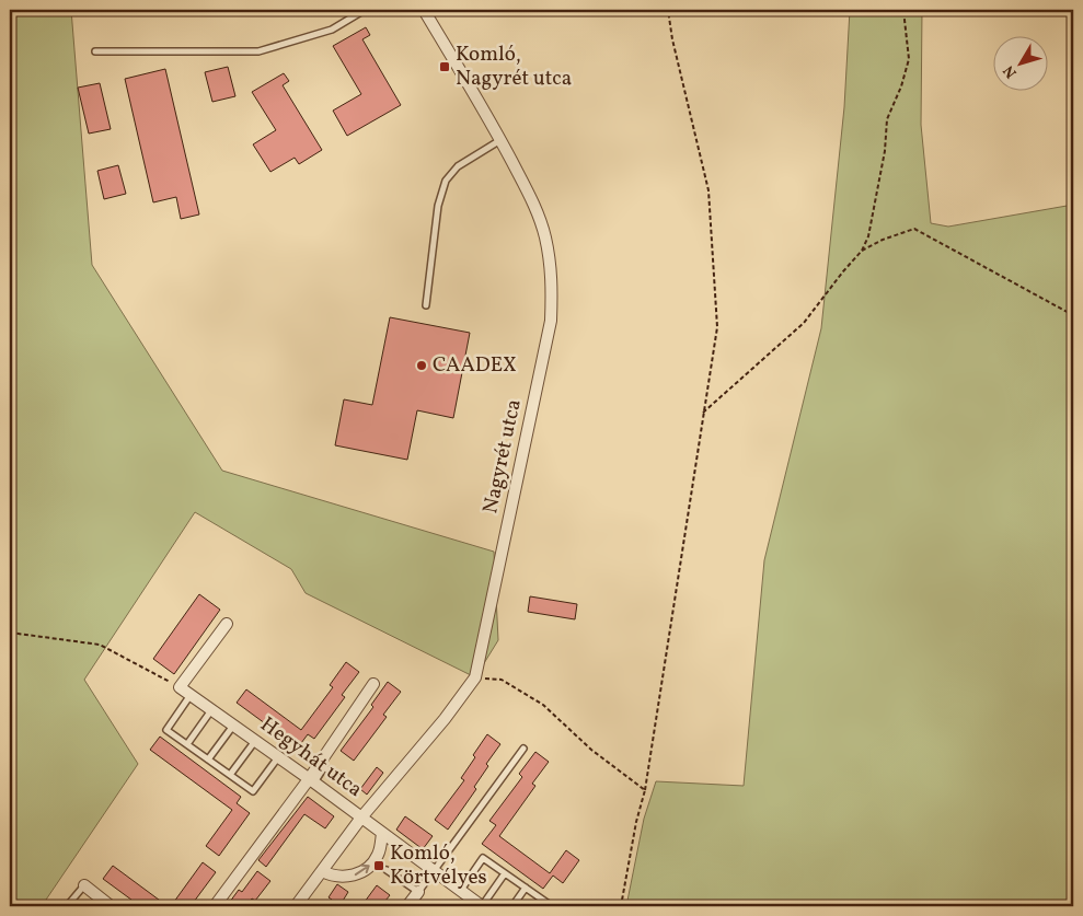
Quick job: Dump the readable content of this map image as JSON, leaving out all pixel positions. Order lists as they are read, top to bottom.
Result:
{
  "streets": {
    "street": ["Nagyrét utca", "Hegyhát utca"]
  },
  "places": {
    "transit": ["Komló, Nagyrét utca", "Komló, Körtvélyes"],
    "other": ["CAADEX"]
  },
  "north": "bottom left"
}
